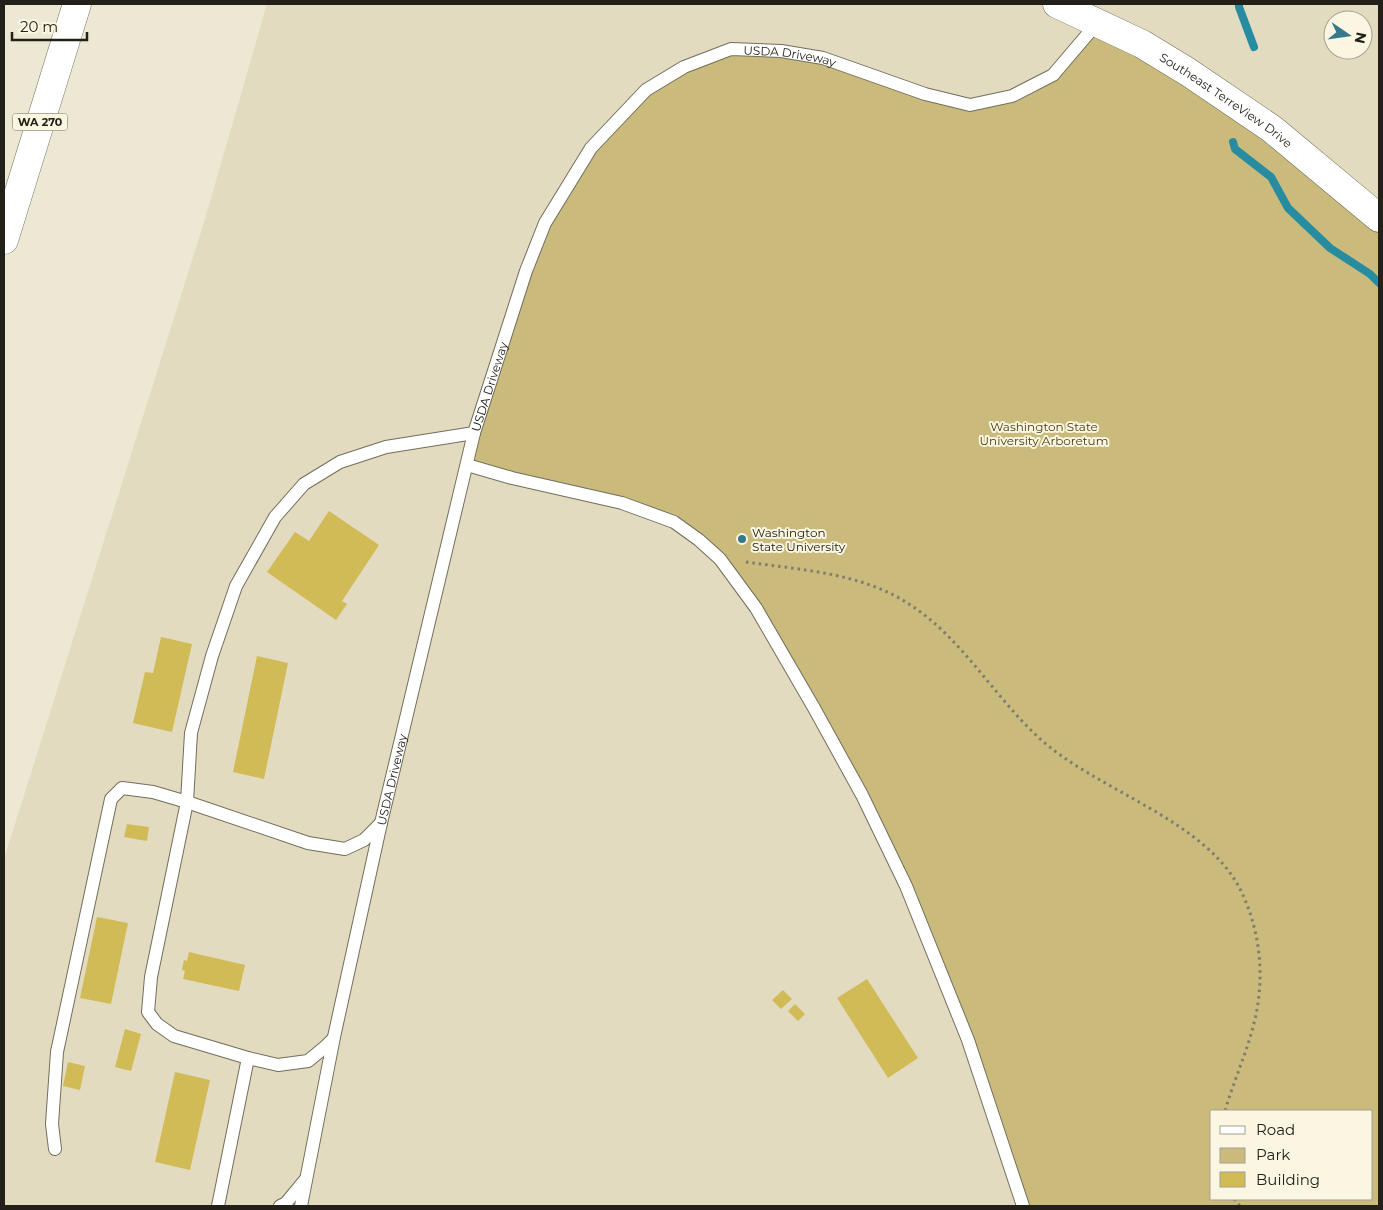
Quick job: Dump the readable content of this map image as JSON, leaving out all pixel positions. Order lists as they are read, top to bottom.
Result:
{
  "streets": {
    "main road": ["Southeast TerreView Drive", "WA 270"],
    "lane": ["USDA Driveway"]
  },
  "crossings": [
    ["USDA Driveway", "Southeast TerreView Drive"]
  ],
  "parks": ["Washington State University Arboretum"],
  "places": ["Washington State University"],
  "legend": ["Road", "Park", "Building"],
  "scale_bar": "20 m",
  "north": "right"
}
